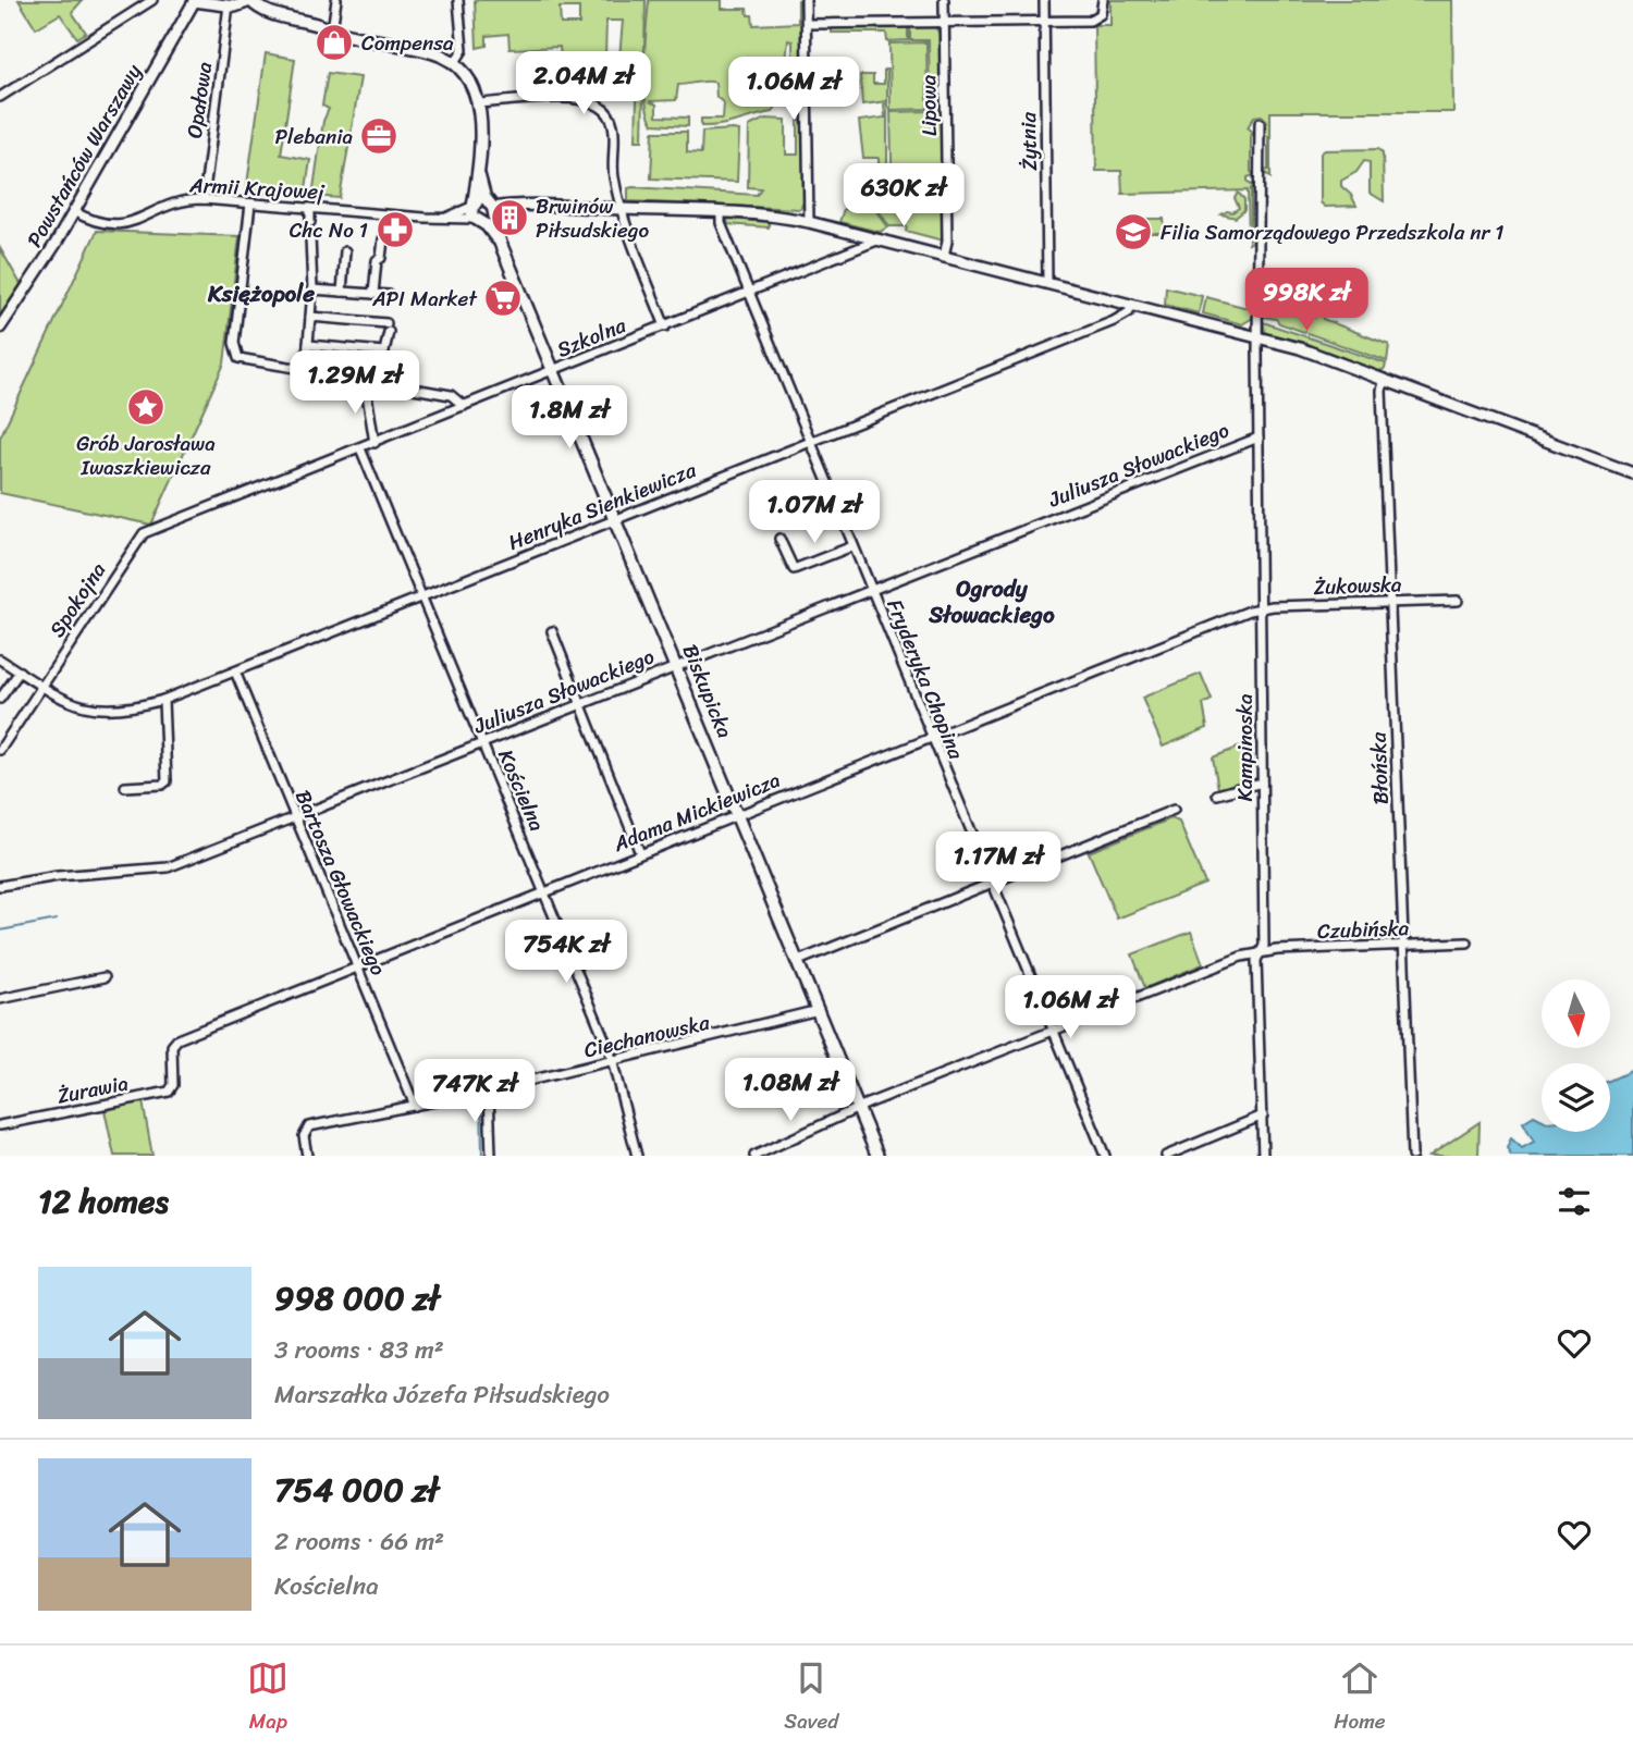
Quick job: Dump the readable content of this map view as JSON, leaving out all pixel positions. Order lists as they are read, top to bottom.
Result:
{
  "streets": {
    "main road": ["Biskupicka"],
    "street": [
      "Opałowa",
      "Lipowa",
      "Żytnia",
      "Powstańców Warszawy",
      "Armii Krajowej",
      "Szkolna",
      "Juliusza Słowackiego",
      "Henryka Sienkiewicza",
      "Żukowska",
      "Spokojna",
      "Fryderyka Chopina",
      "Kampinoska",
      "Błońska",
      "Kościelna",
      "Adama Mickiewicza",
      "Bartosza Głowackiego",
      "Czubińska",
      "Ciechanowska",
      "Żurawia"
    ]
  },
  "crossings": [
    ["Opałowa", "Armii Krajowej"],
    ["Powstańców Warszawy", "Armii Krajowej"],
    ["Armii Krajowej", "Biskupicka"],
    ["Szkolna", "Spokojna"],
    ["Szkolna", "Fryderyka Chopina"],
    ["Szkolna", "Biskupicka"],
    ["Szkolna", "Kościelna"],
    ["Juliusza Słowackiego", "Fryderyka Chopina"],
    ["Juliusza Słowackiego", "Biskupicka"],
    ["Juliusza Słowackiego", "Kampinoska"],
    ["Juliusza Słowackiego", "Kościelna"],
    ["Juliusza Słowackiego", "Bartosza Głowackiego"],
    ["Henryka Sienkiewicza", "Spokojna"],
    ["Henryka Sienkiewicza", "Fryderyka Chopina"],
    ["Henryka Sienkiewicza", "Biskupicka"],
    ["Henryka Sienkiewicza", "Kościelna"],
    ["Henryka Sienkiewicza", "Bartosza Głowackiego"],
    ["Żukowska", "Kampinoska"],
    ["Żukowska", "Błońska"],
    ["Żukowska", "Adama Mickiewicza"],
    ["Fryderyka Chopina", "Adama Mickiewicza"],
    ["Fryderyka Chopina", "Czubińska"],
    ["Biskupicka", "Adama Mickiewicza"],
    ["Biskupicka", "Czubińska"],
    ["Biskupicka", "Ciechanowska"],
    ["Kampinoska", "Adama Mickiewicza"],
    ["Kampinoska", "Czubińska"],
    ["Błońska", "Czubińska"],
    ["Kościelna", "Adama Mickiewicza"],
    ["Kościelna", "Ciechanowska"],
    ["Adama Mickiewicza", "Bartosza Głowackiego"],
    ["Adama Mickiewicza", "Żurawia"],
    ["Bartosza Głowackiego", "Ciechanowska"]
  ],
  "districts": ["Księżopole", "Ogrody Słowackiego"],
  "places": {
    "shop": ["Compensa"],
    "office": ["Plebania"],
    "building": ["Brwinów Piłsudskiego"],
    "pharmacy": ["Chc No 1"],
    "school or university": ["Filia Samorządowego Przedszkola nr 1"],
    "supermarket": ["API Market"],
    "place": ["Grób Jarosława Iwaszkiewicza"]
  },
  "north": "bottom",
  "page": {
    "price": [
      "2.04M zł",
      "1.06M zł",
      "630K zł",
      "998K zł",
      "1.29M zł",
      "1.8M zł",
      "1.07M zł",
      "1.17M zł",
      "754K zł",
      "1.06M zł",
      "1.08M zł",
      "747K zł"
    ],
    "heading": "12 homes",
    "list": [
      {
        "name": "998 000 zł",
        "note": "3 rooms · 83 m² · Marszałka Józefa Piłsudskiego"
      },
      {
        "name": "754 000 zł",
        "note": "2 rooms · 66 m² · Kościelna"
      }
    ],
    "tabs": ["Map", "Saved", "Home"]
  }
}
